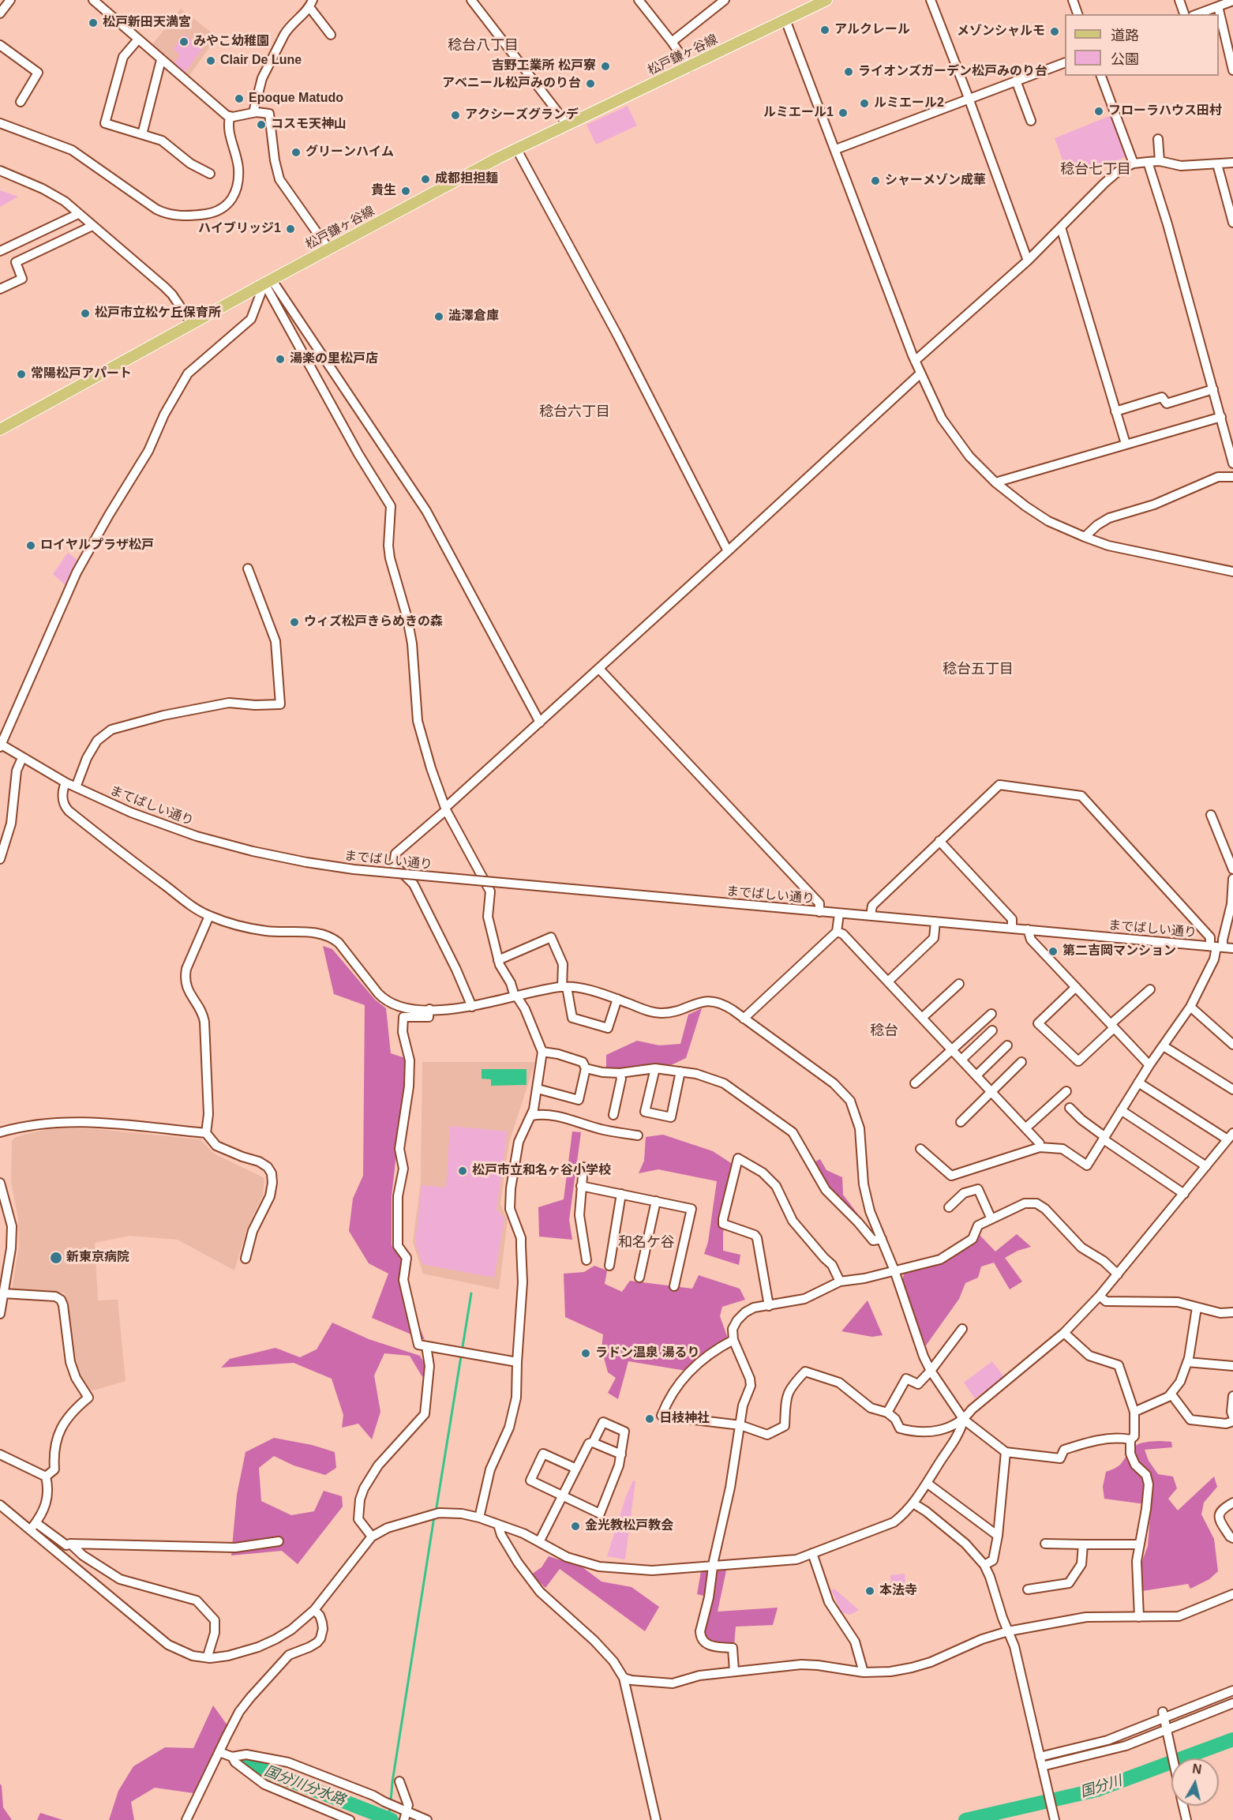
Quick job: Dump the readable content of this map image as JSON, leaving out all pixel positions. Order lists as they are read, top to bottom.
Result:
{
  "streets": {
    "main road": ["松戸鎌ヶ谷線"],
    "street": ["まてばしい通り", "までばしい通り"]
  },
  "crossings": [
    ["まてばしい通り", "までばしい通り"]
  ],
  "districts": [
    "稔台八丁目",
    "稔台七丁目",
    "稔台六丁目",
    "稔台五丁目",
    "稔台",
    "和名ケ谷"
  ],
  "water": ["国分川分水路", "国分川"],
  "places": [
    "松戸新田天満宮",
    "アルクレール",
    "メゾンシャルモ",
    "みやこ幼稚園",
    "Clair De Lune",
    "吉野工業所 松戸寮",
    "ライオンズガーデン松戸みのり台",
    "アベニール松戸みのり台",
    "Epoque Matudo",
    "ルミエール2",
    "フローラハウス田村",
    "ルミエール1",
    "アクシーズグランデ",
    "コスモ天神山",
    "グリーンハイム",
    "成都担担麺",
    "シャーメゾン成華",
    "貴生",
    "ハイブリッジ1",
    "松戸市立松ケ丘保育所",
    "澁澤倉庫",
    "湯楽の里松戸店",
    "常陽松戸アパート",
    "ロイヤルプラザ松戸",
    "ウィズ松戸きらめきの森",
    "第二吉岡マンション",
    "松戸市立和名ヶ谷小学校",
    "新東京病院",
    "ラドン温泉 湯るり",
    "日枝神社",
    "金光教松戸教会",
    "本法寺"
  ],
  "legend": ["道路", "公園"],
  "north": "top"
}
